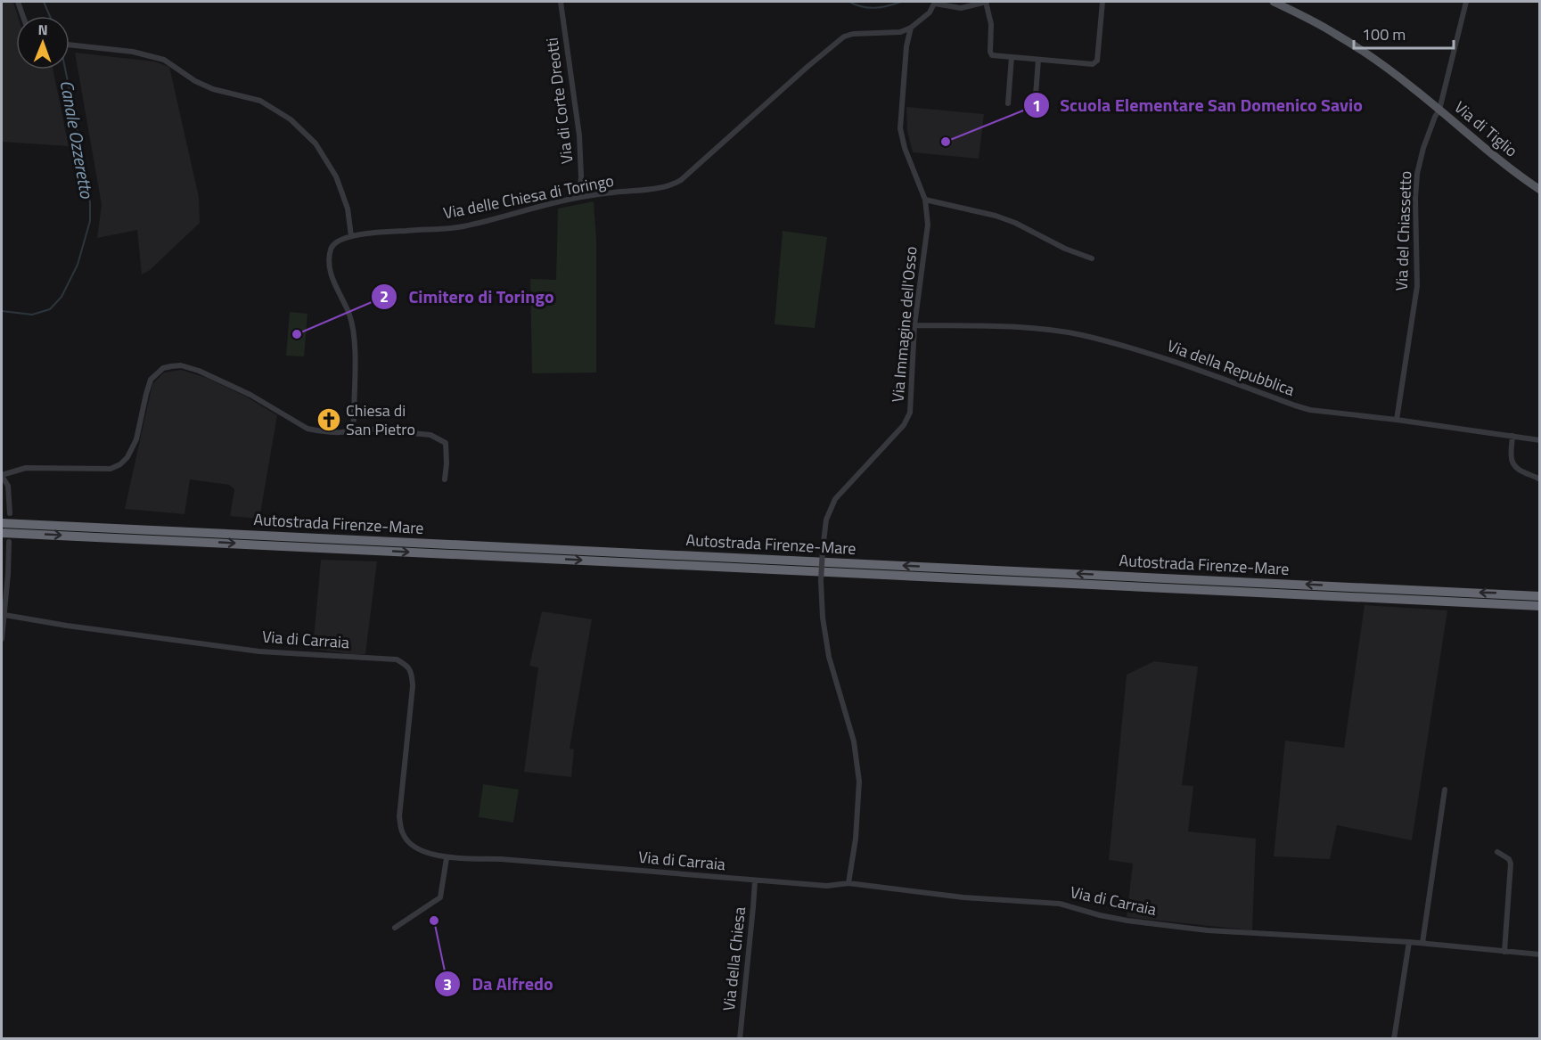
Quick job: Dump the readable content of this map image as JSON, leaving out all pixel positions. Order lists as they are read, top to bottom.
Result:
{
  "streets": {
    "highway": ["Autostrada Firenze-Mare"],
    "main road": ["Via di Tiglio"],
    "street": [
      "Via di Corte Dreotti",
      "Via delle Chiesa di Toringo",
      "Via del Chiassetto",
      "Via Immagine dell'Osso",
      "Via della Repubblica",
      "Via di Carraia",
      "Via della Chiesa"
    ]
  },
  "crossings": [
    ["Via di Corte Dreotti", "Via delle Chiesa di Toringo"],
    ["Via di Tiglio", "Via del Chiassetto"],
    ["Via delle Chiesa di Toringo", "Via Immagine dell'Osso"],
    ["Via del Chiassetto", "Via della Repubblica"],
    ["Via Immagine dell'Osso", "Via della Repubblica"],
    ["Via Immagine dell'Osso", "Via di Carraia"],
    ["Via di Carraia", "Via della Chiesa"]
  ],
  "water": ["Canale Ozzeretto"],
  "places": {
    "other": ["Scuola Elementare San Domenico Savio", "Cimitero di Toringo", "Da Alfredo"],
    "church": ["Chiesa di San Pietro"]
  },
  "scale_bar": "100 m",
  "north": "top"
}
